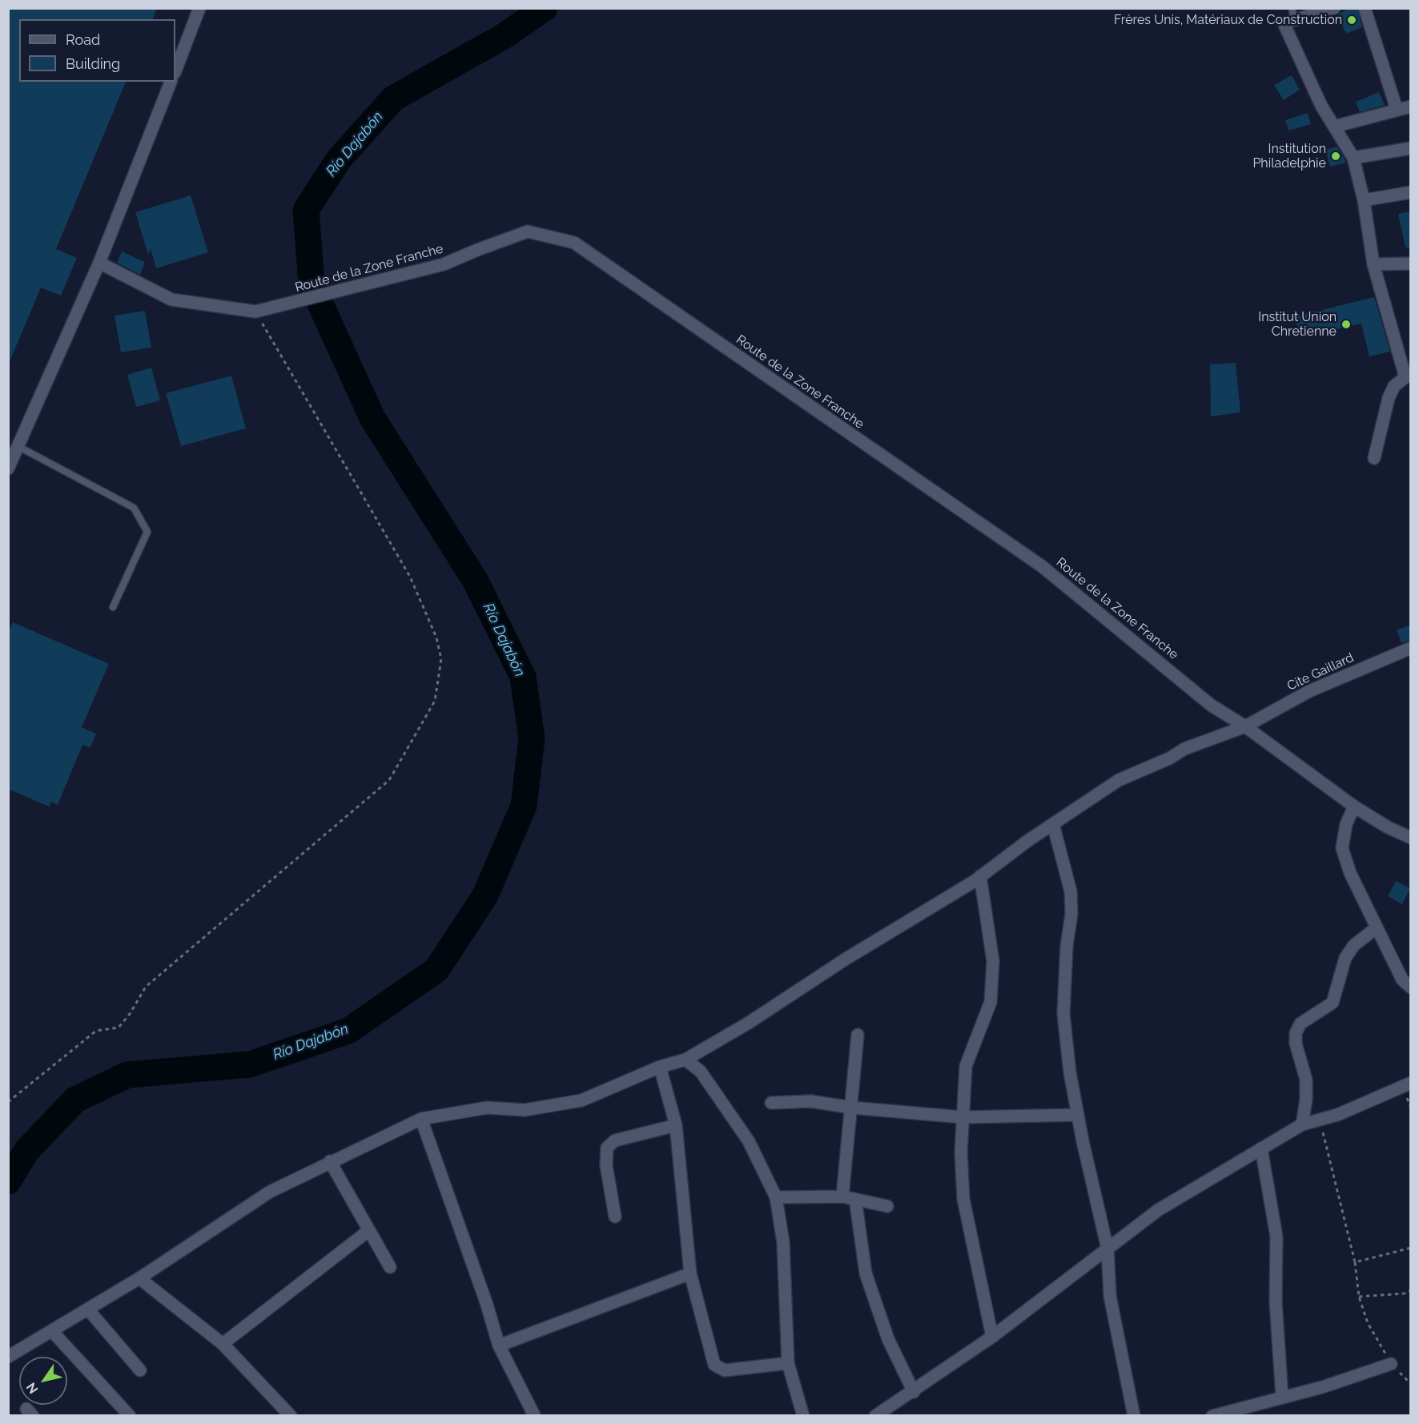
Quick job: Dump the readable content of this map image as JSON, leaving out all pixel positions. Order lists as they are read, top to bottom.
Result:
{
  "streets": {
    "street": ["Route de la Zone Franche", "Cite Gaillard"]
  },
  "crossings": [
    ["Route de la Zone Franche", "Cite Gaillard"]
  ],
  "water": ["Río Dajabón"],
  "places": ["Frères Unis, Matériaux de Construction", "Institution Philadelphie", "Institut Union Chretienne"],
  "legend": ["Road", "Building"],
  "north": "bottom left"
}
